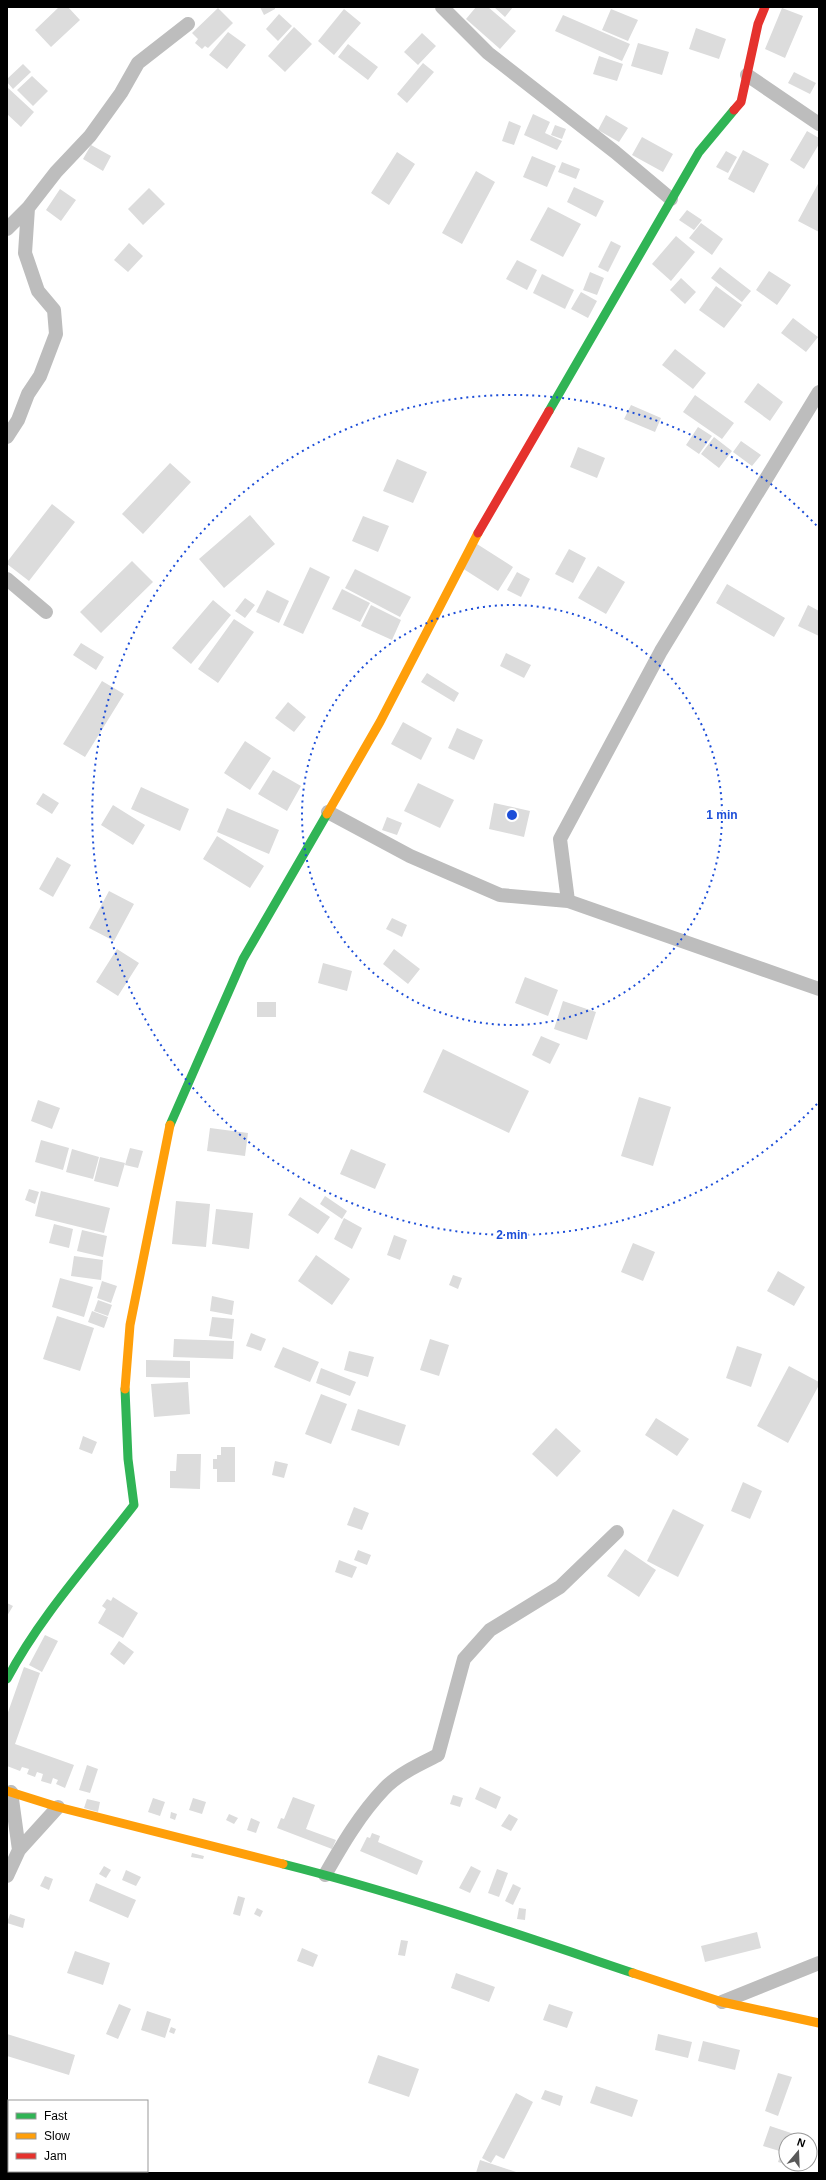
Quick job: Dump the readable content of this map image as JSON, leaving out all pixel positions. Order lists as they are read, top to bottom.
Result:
{
  "legend": ["Fast", "Slow", "Jam"],
  "north": "top",
  "rings": ["1 min", "2 min"]
}
